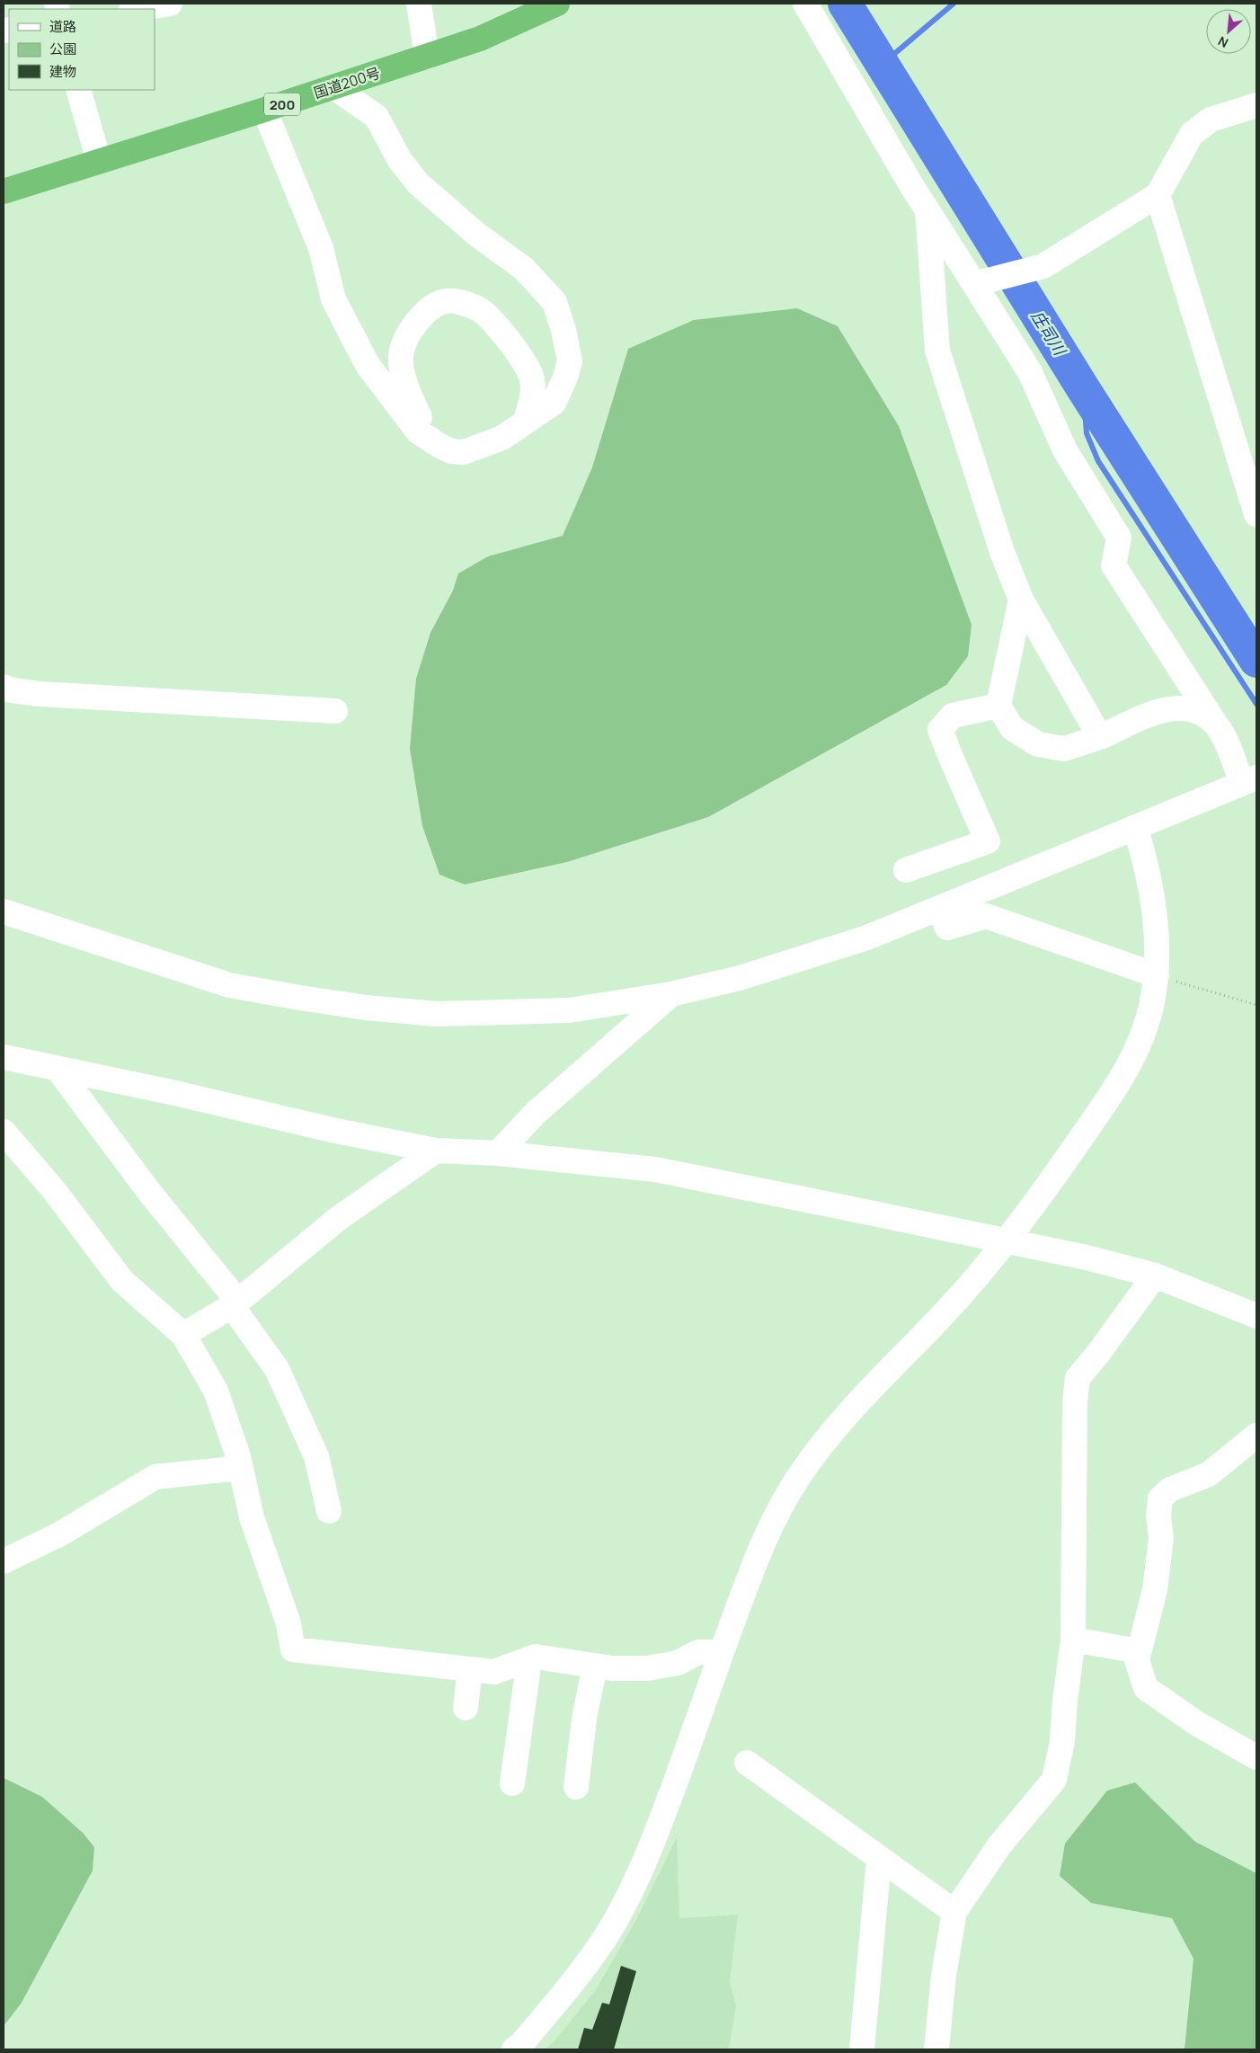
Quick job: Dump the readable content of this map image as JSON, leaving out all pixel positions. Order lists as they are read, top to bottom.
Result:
{
  "streets": {
    "highway": ["国道200号", "200"]
  },
  "water": ["庄司川"],
  "legend": ["道路", "公園", "建物"],
  "north": "bottom left"
}
